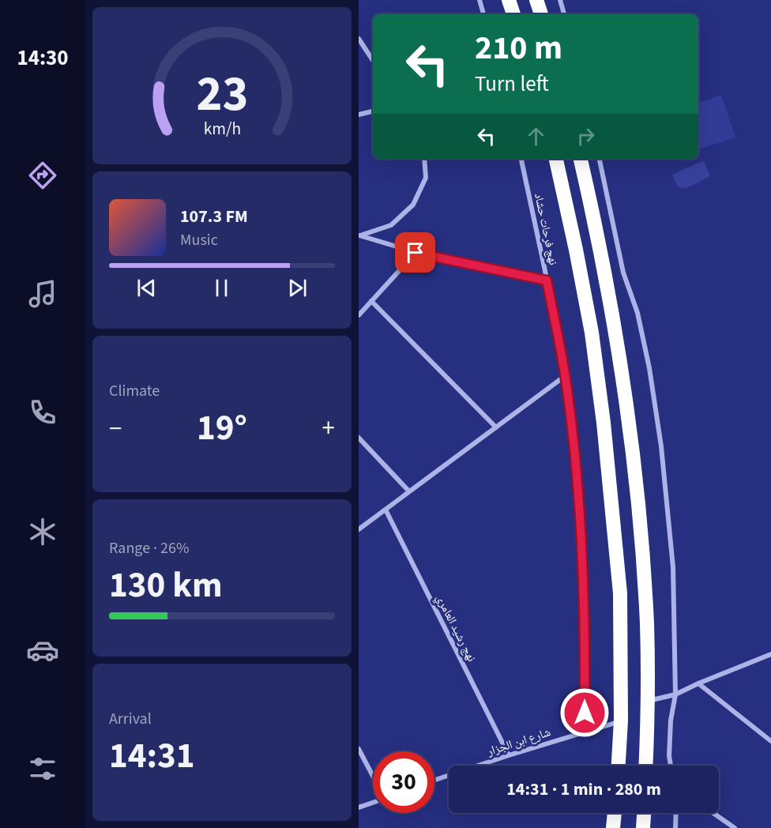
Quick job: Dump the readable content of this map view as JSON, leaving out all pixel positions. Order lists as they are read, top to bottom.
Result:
{
  "streets": {
    "street": ["نهج فرحات حشاد", "نهج رشيد العامري", "شارع ابن الجزار"]
  },
  "crossings": [
    ["نهج فرحات حشاد", "شارع ابن الجزار"],
    ["نهج رشيد العامري", "شارع ابن الجزار"]
  ],
  "page": {
    "tabs": "14:30",
    "turn": ["210 m", "Turn left"],
    "song": ["107.3 FM", "Music"],
    "tile": [
      "Climate",
      ["Range · 26%", "130 km"],
      ["Arrival", "14:31"]
    ],
    "heat": ["−", "19°", "+"],
    "limit": "30",
    "trip": "14:31 · 1 min · 280 m",
    "gauge": ["23", "km/h"]
  }
}
